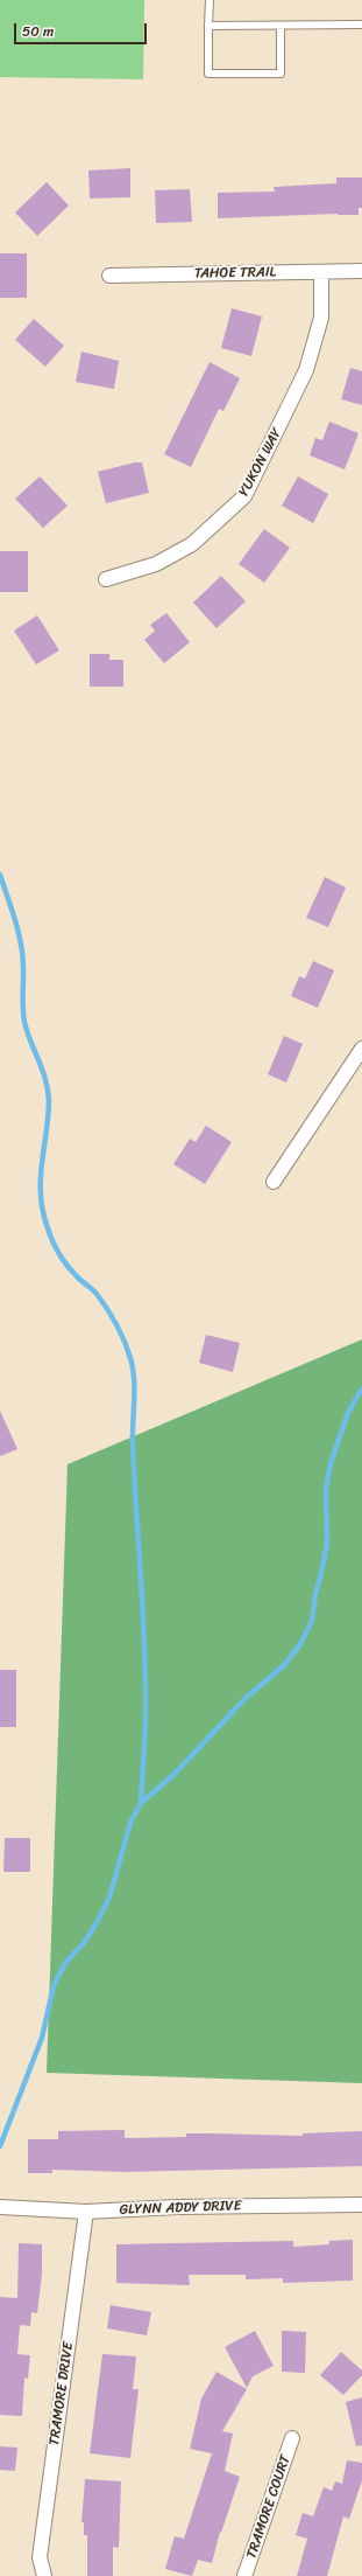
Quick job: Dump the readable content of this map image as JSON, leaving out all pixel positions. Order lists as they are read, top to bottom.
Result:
{
  "streets": {
    "street": [
      "TAHOE TRAIL",
      "YUKON WAY",
      "GLYNN ADDY DRIVE",
      "TRAMORE DRIVE",
      "TRAMORE COURT"
    ]
  },
  "crossings": [
    ["TAHOE TRAIL", "YUKON WAY"],
    ["GLYNN ADDY DRIVE", "TRAMORE DRIVE"]
  ],
  "scale_bar": "50 m"
}
